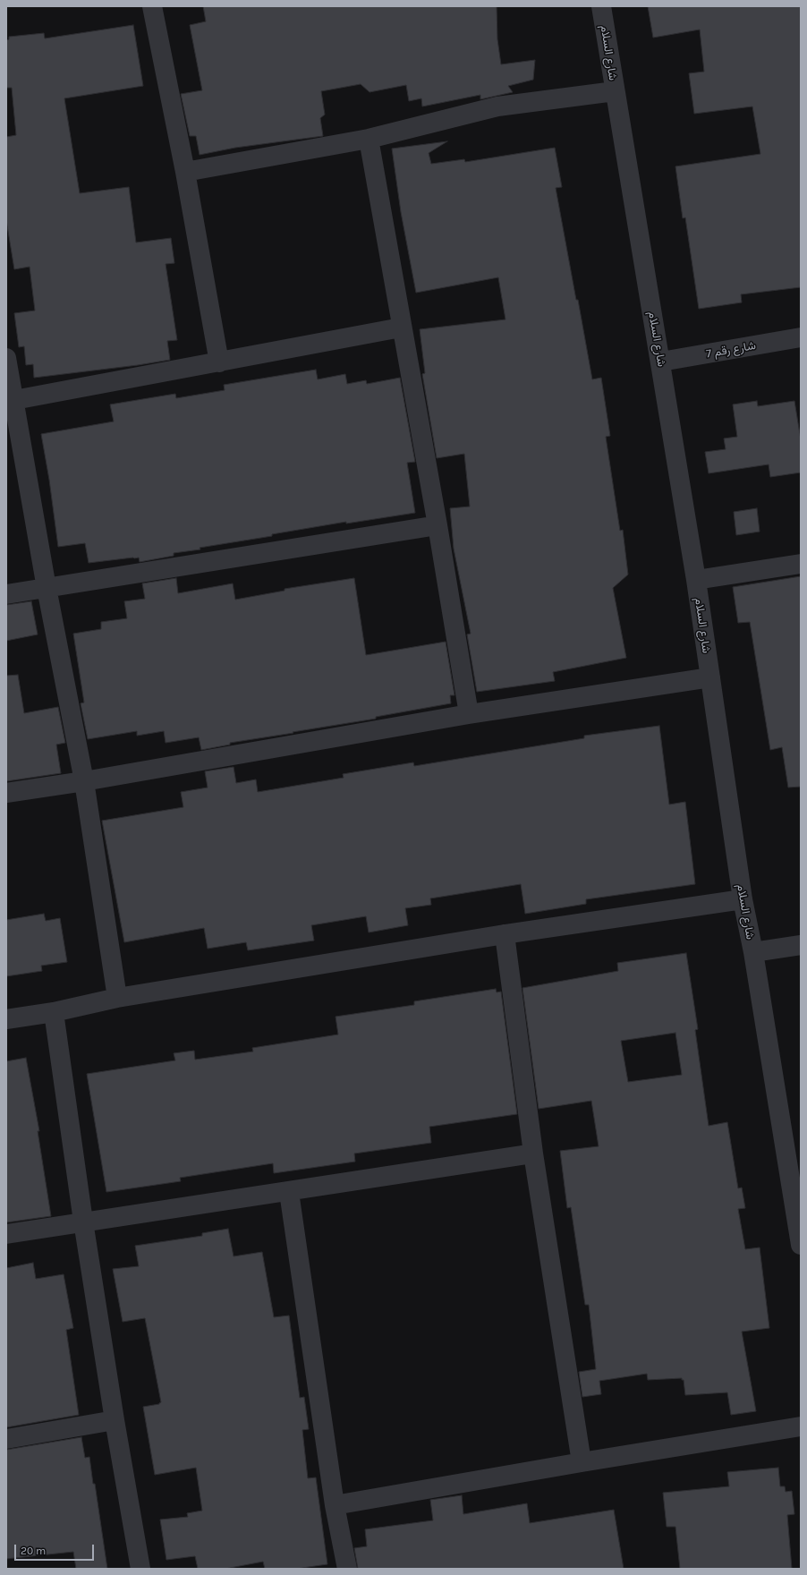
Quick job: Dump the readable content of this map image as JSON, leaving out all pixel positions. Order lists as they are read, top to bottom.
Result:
{
  "streets": {
    "street": ["شارع السلام", "شارع رقم 7"]
  },
  "crossings": [
    ["شارع السلام", "شارع رقم 7"]
  ],
  "scale_bar": "20 m"
}
